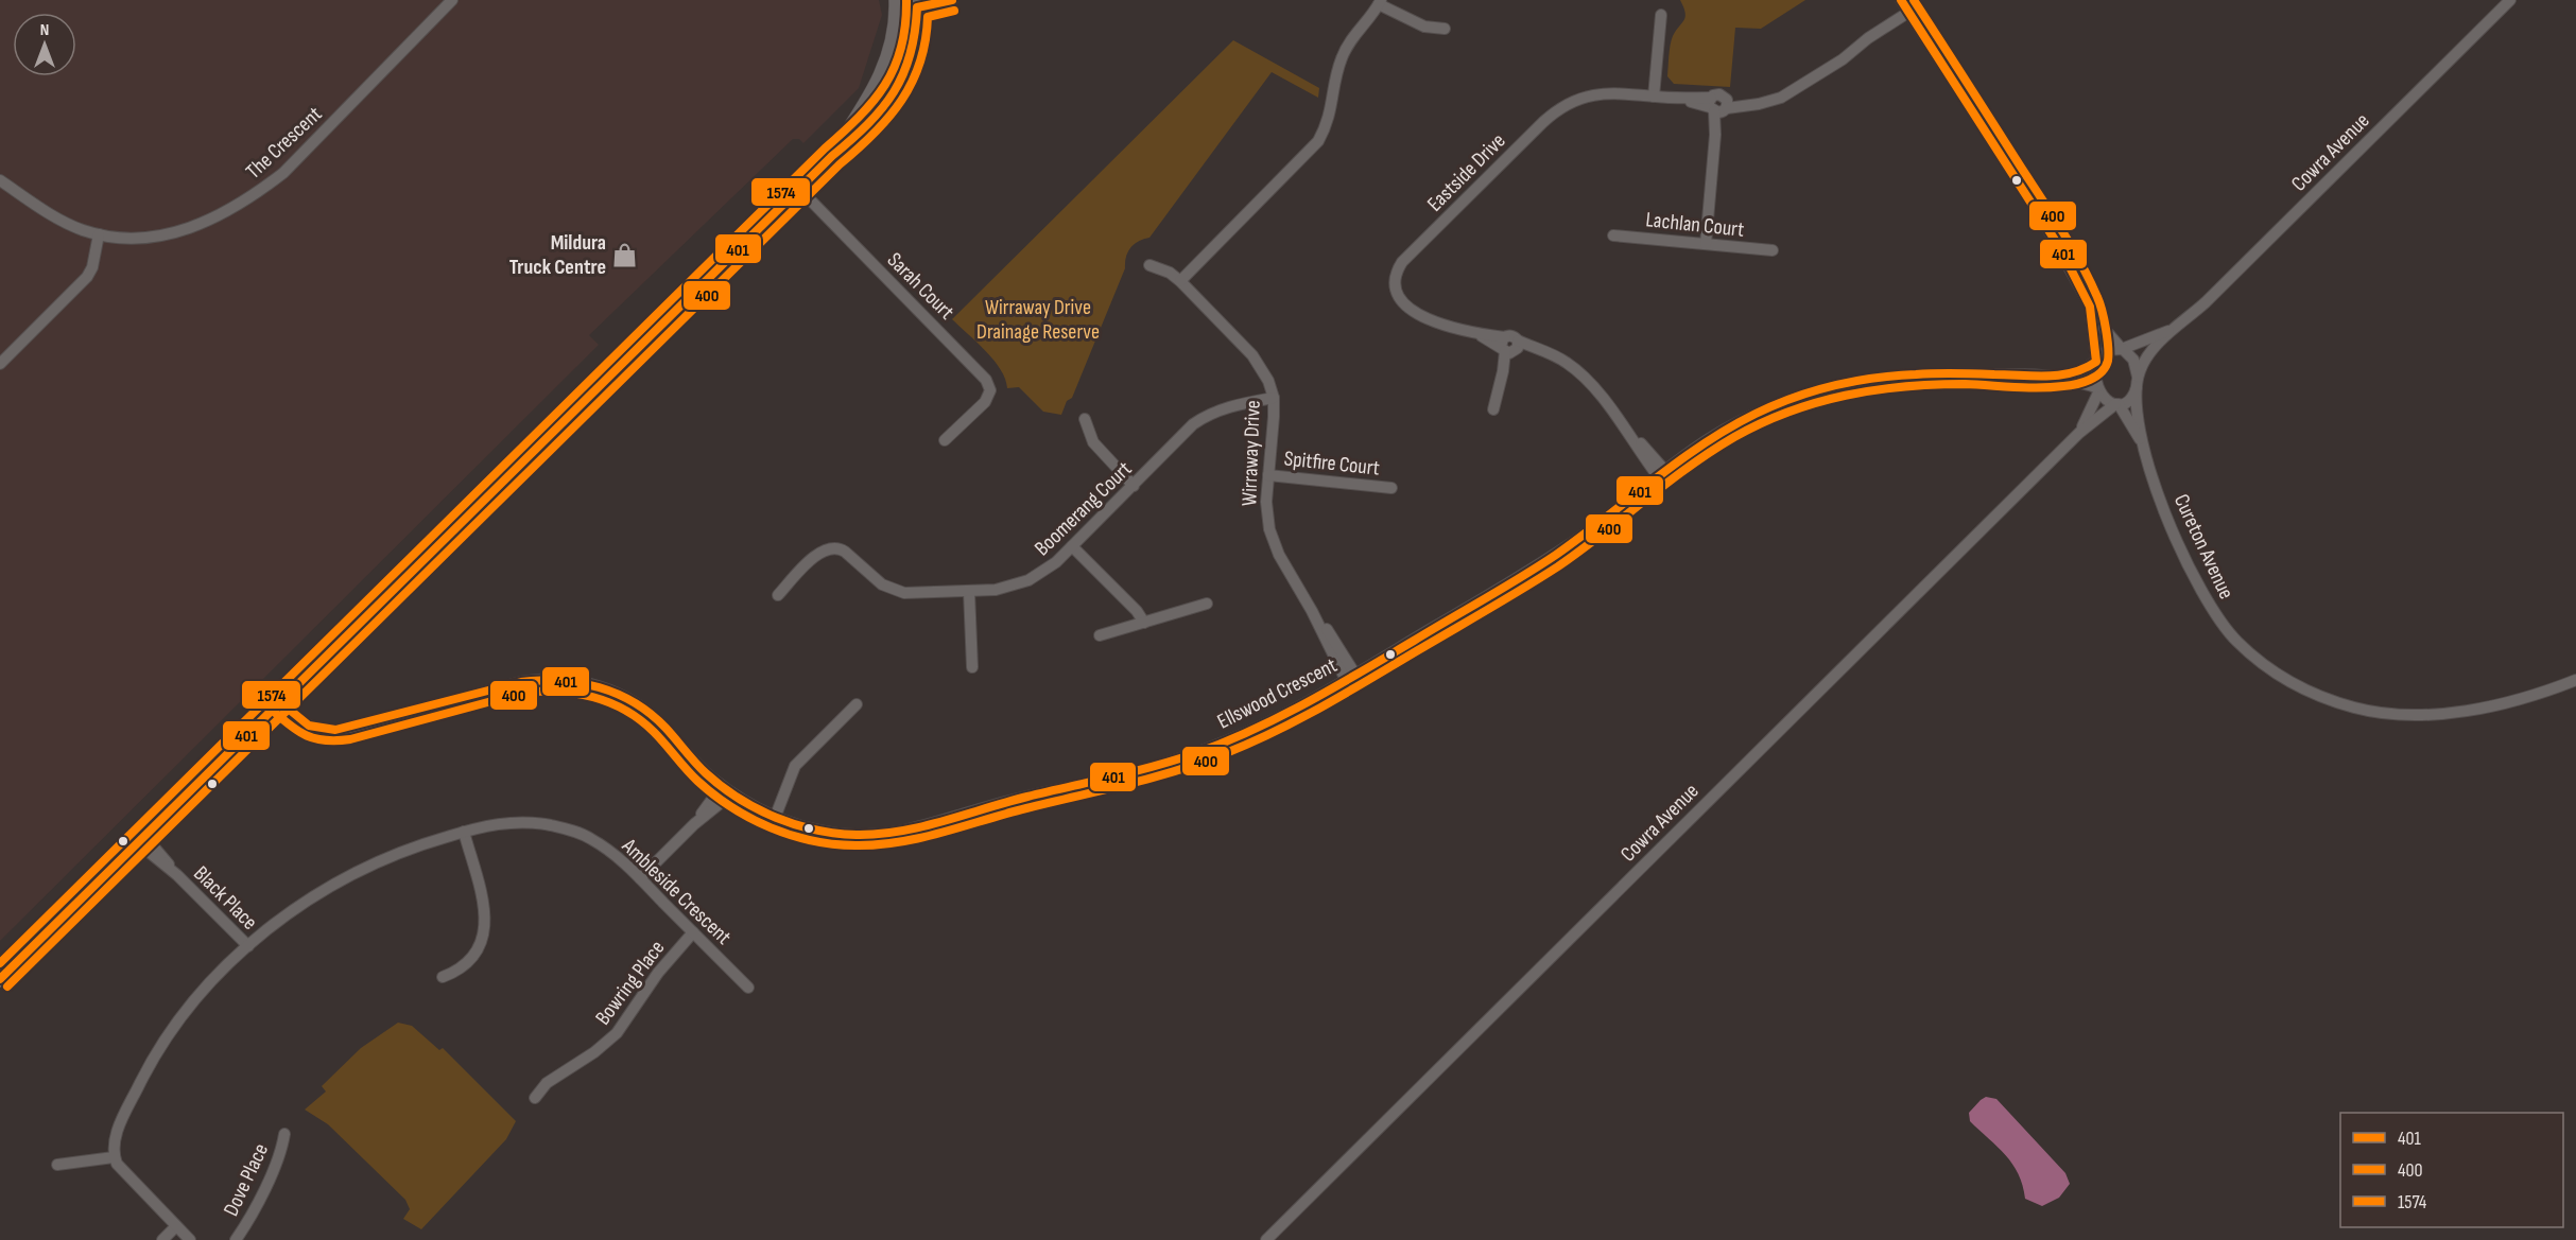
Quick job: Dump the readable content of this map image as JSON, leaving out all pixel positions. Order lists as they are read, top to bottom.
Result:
{
  "streets": {
    "street": [
      "The Crescent",
      "Cowra Avenue",
      "Eastside Drive",
      "Lachlan Court",
      "Sarah Court",
      "Wirraway Drive",
      "Spitfire Court",
      "Boomerang Court",
      "Cureton Avenue",
      "Ellswood Crescent",
      "Ambleside Crescent",
      "Black Place",
      "Bowring Place",
      "Dove Place"
    ]
  },
  "crossings": [
    ["Cowra Avenue", "Ellswood Crescent"],
    ["Eastside Drive", "Ellswood Crescent"],
    ["Wirraway Drive", "Spitfire Court"],
    ["Wirraway Drive", "Boomerang Court"],
    ["Wirraway Drive", "Ellswood Crescent"],
    ["Ambleside Crescent", "Black Place"],
    ["Ambleside Crescent", "Bowring Place"]
  ],
  "parks": ["Wirraway Drive Drainage Reserve"],
  "places": {
    "shop": ["Mildura Truck Centre"]
  },
  "lines": ["transit line 401", "transit line 400", "transit line 1574"],
  "legend": ["401", "400", "1574"],
  "north": "top"
}
